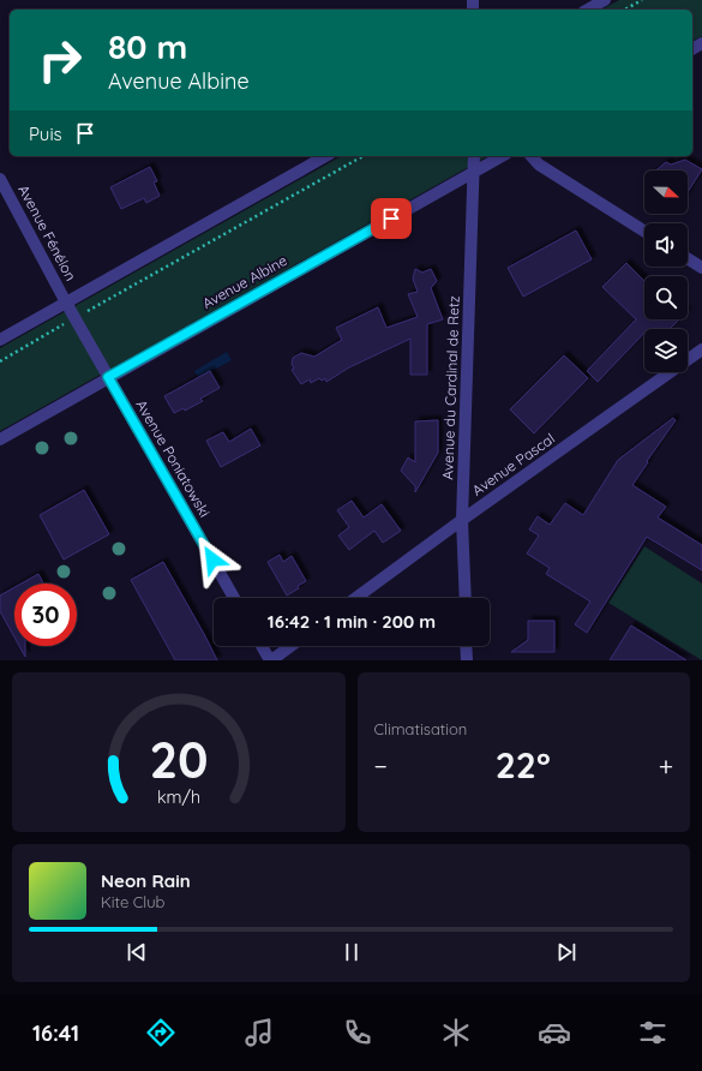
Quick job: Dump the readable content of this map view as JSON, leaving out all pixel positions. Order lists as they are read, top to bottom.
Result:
{
  "streets": {
    "street": [
      "Avenue Fénélon",
      "Avenue Albine",
      "Avenue du Cardinal de Retz",
      "Avenue Poniatowski",
      "Avenue Pascal"
    ]
  },
  "crossings": [
    ["Avenue Fénélon", "Avenue Poniatowski"],
    ["Avenue Albine", "Avenue du Cardinal de Retz"],
    ["Avenue Albine", "Avenue Poniatowski"],
    ["Avenue du Cardinal de Retz", "Avenue Pascal"]
  ],
  "north": "right",
  "page": {
    "turn": ["80 m", "Avenue Albine"],
    "then": "Puis",
    "limit": "30",
    "trip": "16:42 · 1 min · 200 m",
    "tile": "Climatisation",
    "heat": ["−", "22°", "+"],
    "song": ["Neon Rain", "Kite Club"],
    "tabs": "16:41",
    "gauge": ["20", "km/h"]
  }
}
